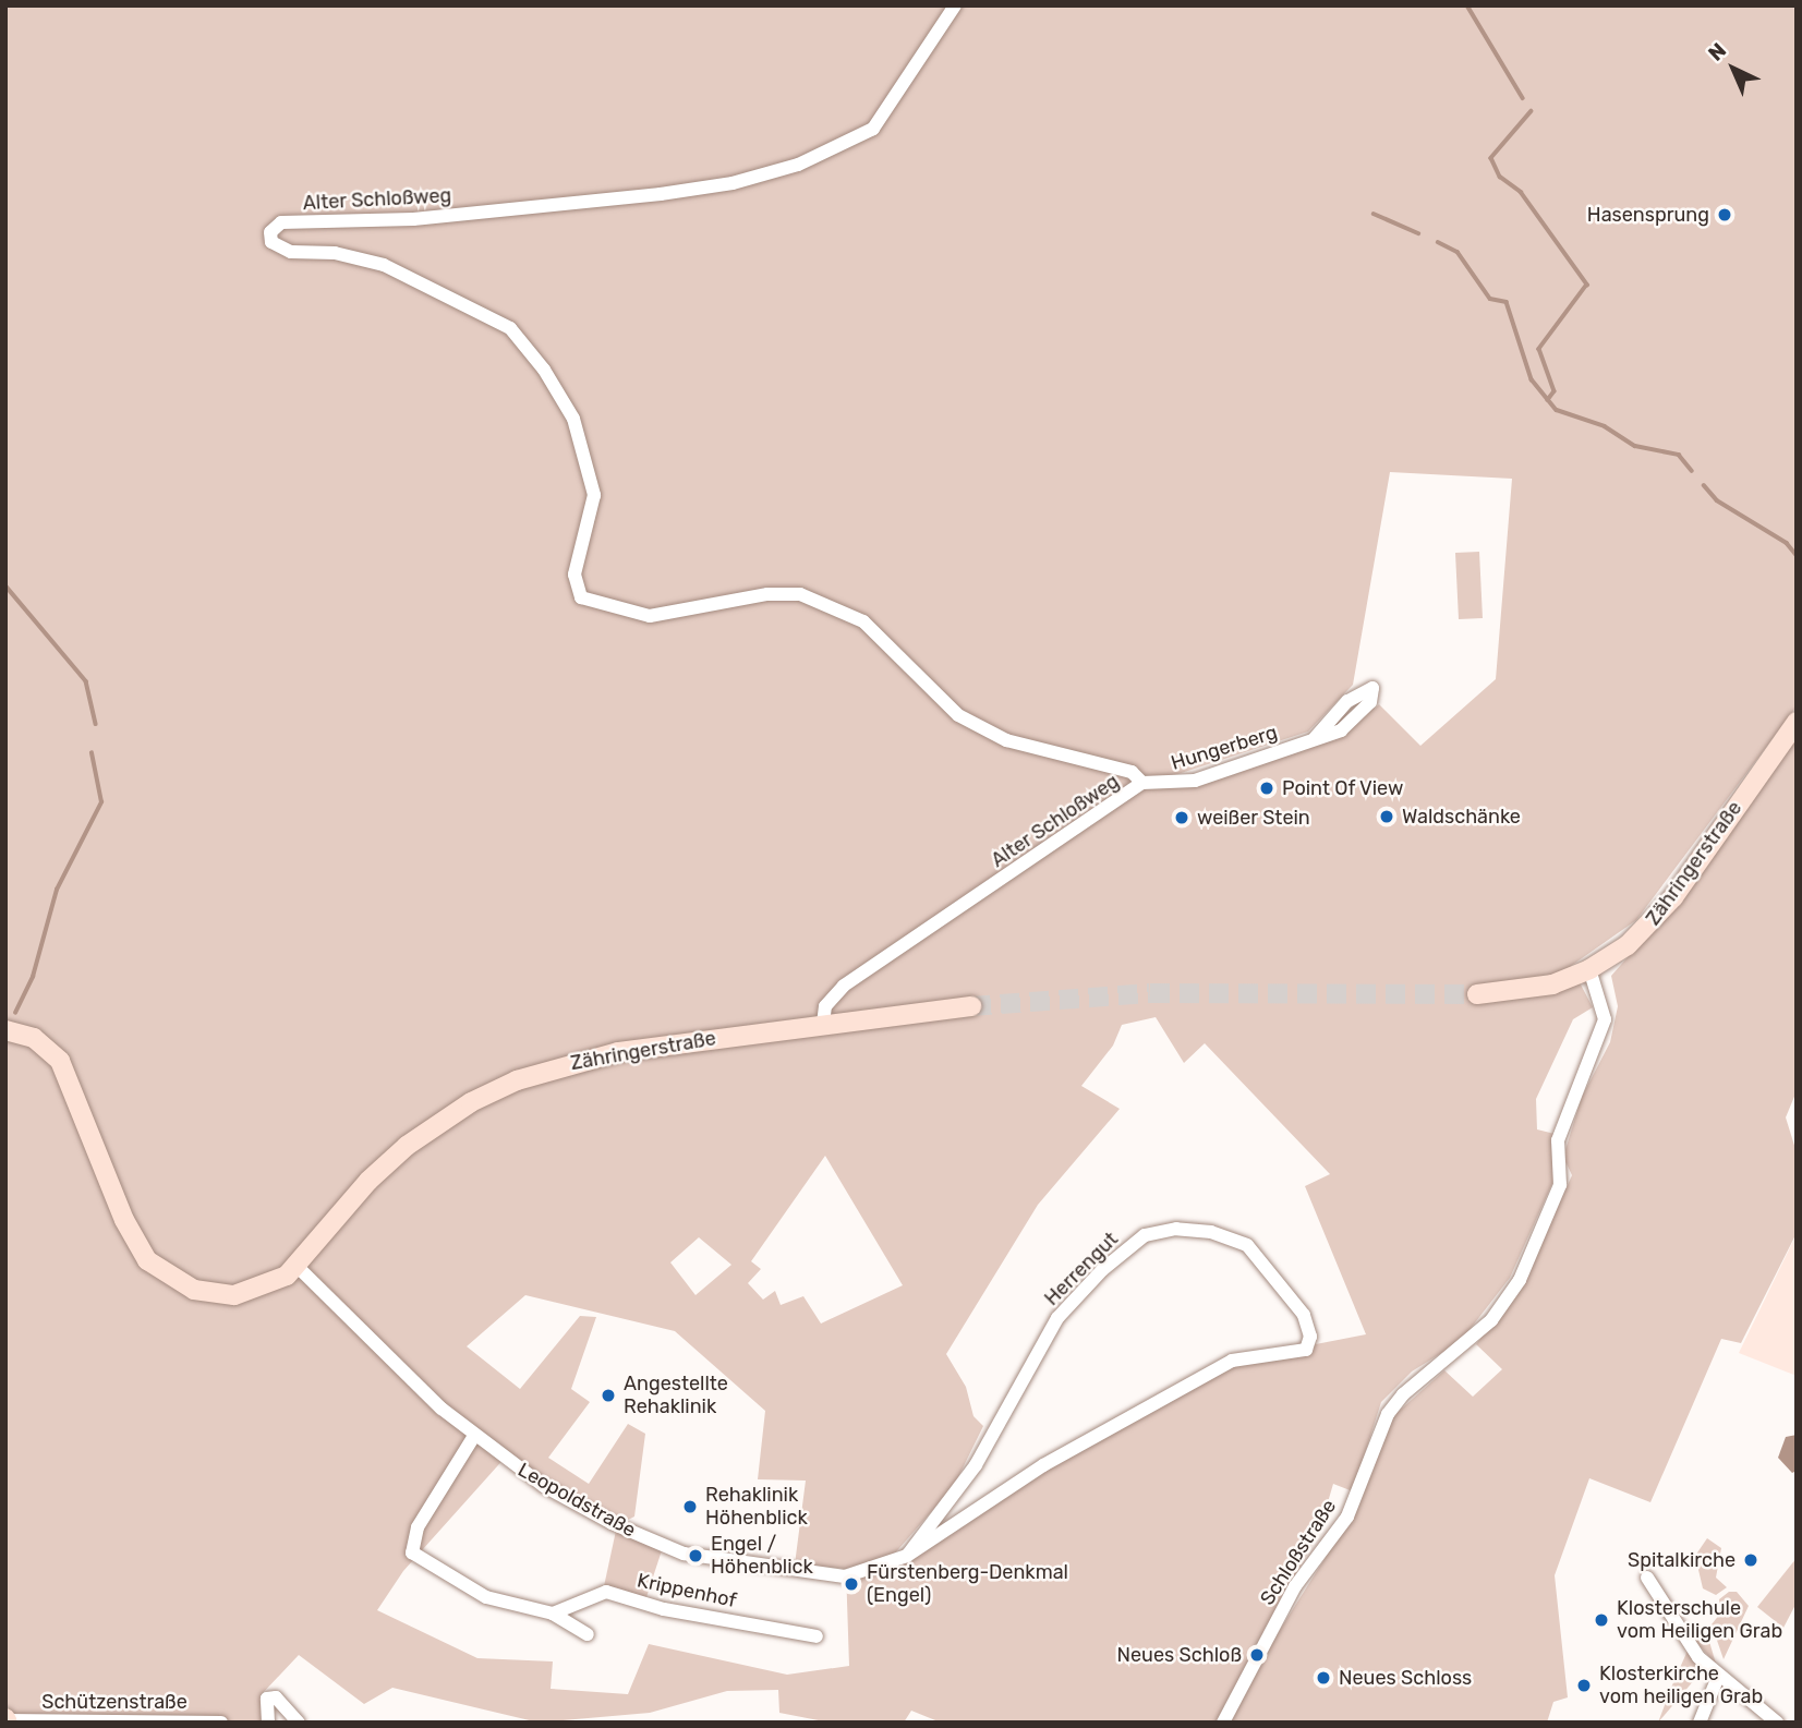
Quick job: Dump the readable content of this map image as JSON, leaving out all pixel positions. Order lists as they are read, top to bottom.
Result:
{
  "streets": {
    "main road": ["Zähringerstraße"],
    "street": [
      "Alter Schloßweg",
      "Hungerberg",
      "Herrengut",
      "Leopoldstraße",
      "Schloßstraße",
      "Krippenhof",
      "Schützenstraße"
    ]
  },
  "crossings": [
    ["Alter Schloßweg", "Hungerberg"],
    ["Alter Schloßweg", "Zähringerstraße"],
    ["Zähringerstraße", "Leopoldstraße"],
    ["Zähringerstraße", "Schloßstraße"],
    ["Herrengut", "Leopoldstraße"]
  ],
  "places": [
    "Hasensprung",
    "Point Of View",
    "Waldschänke",
    "weißer Stein",
    "Angestellte Rehaklinik",
    "Rehaklinik Höhenblick",
    "Engel / Höhenblick",
    "Spitalkirche",
    "Fürstenberg-Denkmal (Engel)",
    "Klosterschule vom Heiligen Grab",
    "Neues Schloß",
    "Neues Schloss",
    "Klosterkirche vom heiligen Grab"
  ],
  "north": "top left"
}
